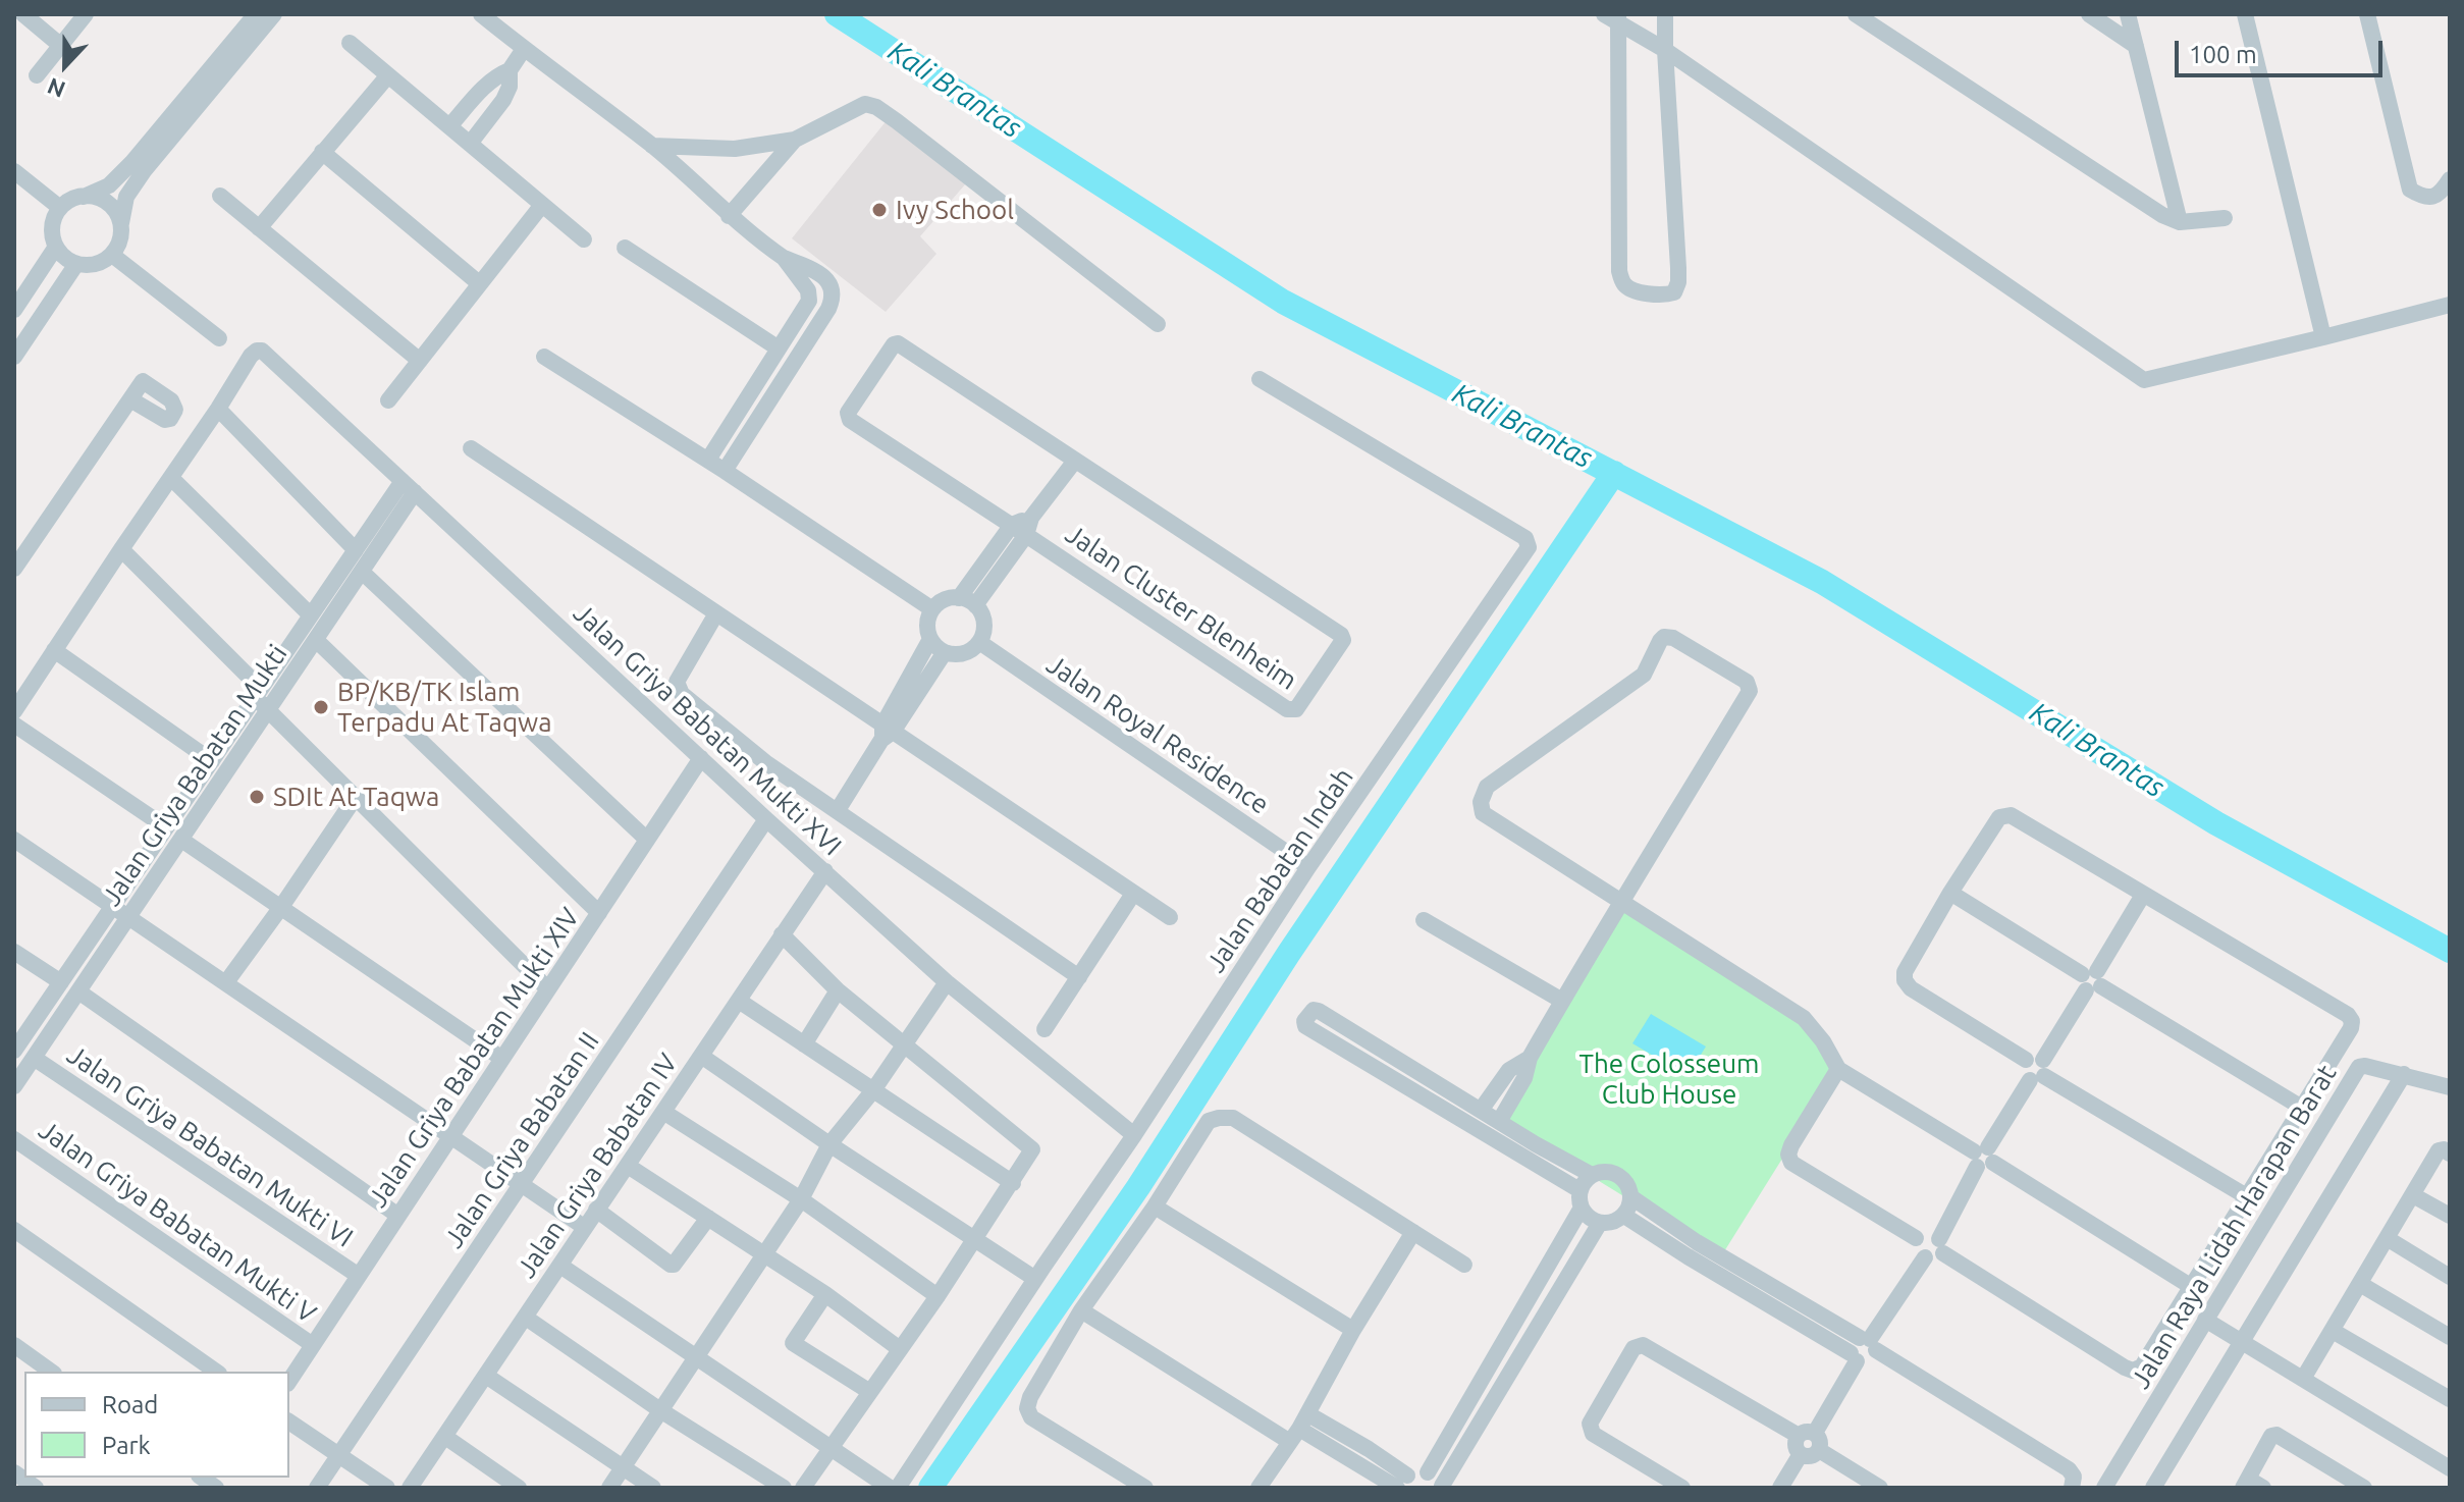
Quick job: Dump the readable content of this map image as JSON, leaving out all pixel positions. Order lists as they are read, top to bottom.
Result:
{
  "streets": {
    "street": [
      "Jalan Cluster Blenheim",
      "Jalan Griya Babatan Mukti XVI",
      "Jalan Royal Residence",
      "Jalan Griya Babatan Mukti",
      "Jalan Babatan Indah",
      "Jalan Griya Babatan Mukti XIV",
      "Jalan Griya Babatan II",
      "Jalan Griya Babatan Mukti VI",
      "Jalan Griya Babatan IV",
      "Jalan Griya Babatan Mukti V",
      "Jalan Raya Lidah Harapan Barat"
    ]
  },
  "crossings": [
    ["Jalan Cluster Blenheim", "Jalan Royal Residence"],
    ["Jalan Griya Babatan Mukti XVI", "Jalan Griya Babatan Mukti"],
    ["Jalan Griya Babatan Mukti XVI", "Jalan Babatan Indah"],
    ["Jalan Griya Babatan Mukti XVI", "Jalan Griya Babatan Mukti XIV"],
    ["Jalan Griya Babatan Mukti XVI", "Jalan Griya Babatan II"],
    ["Jalan Griya Babatan Mukti XVI", "Jalan Griya Babatan IV"],
    ["Jalan Royal Residence", "Jalan Babatan Indah"],
    ["Jalan Griya Babatan Mukti", "Jalan Griya Babatan Mukti VI"],
    ["Jalan Griya Babatan Mukti XIV", "Jalan Griya Babatan Mukti VI"],
    ["Jalan Griya Babatan Mukti XIV", "Jalan Griya Babatan Mukti V"]
  ],
  "water": ["Kali Brantas"],
  "parks": ["The Colosseum Club House"],
  "places": ["Ivy School", "BP/KB/TK Islam Terpadu At Taqwa", "SDIt At Taqwa"],
  "legend": ["Road", "Park"],
  "scale_bar": "100 m",
  "north": "bottom"
}
